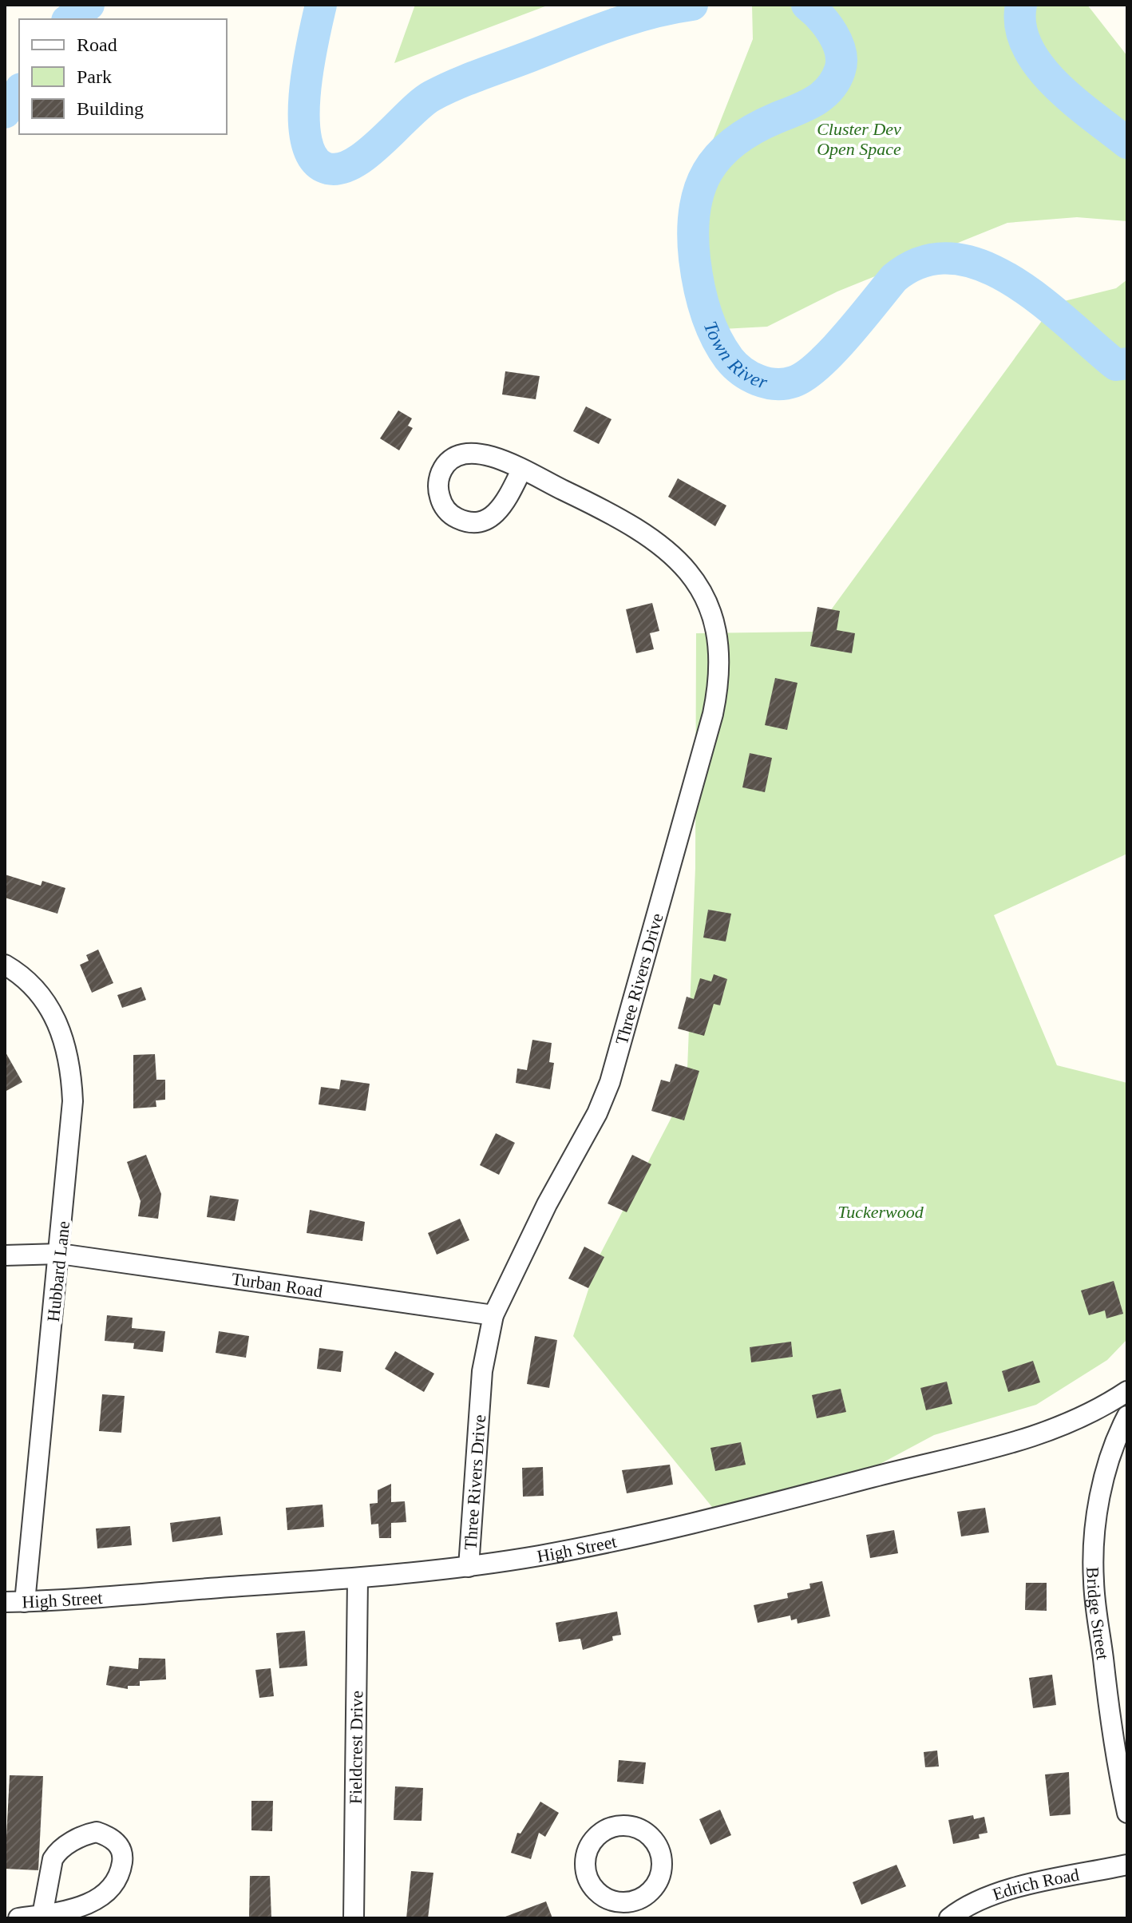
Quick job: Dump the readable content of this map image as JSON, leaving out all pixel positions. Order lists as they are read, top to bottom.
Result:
{
  "streets": {
    "street": [
      "Three Rivers Drive",
      "Hubbard Lane",
      "Turban Road",
      "High Street",
      "Bridge Street",
      "Fieldcrest Drive",
      "Edrich Road"
    ]
  },
  "crossings": [
    ["Three Rivers Drive", "Turban Road"],
    ["Three Rivers Drive", "High Street"],
    ["Hubbard Lane", "Turban Road"],
    ["Hubbard Lane", "High Street"],
    ["High Street", "Fieldcrest Drive"]
  ],
  "water": ["Town River"],
  "parks": ["Cluster Dev Open Space", "Tuckerwood"],
  "legend": ["Road", "Park", "Building"]
}
